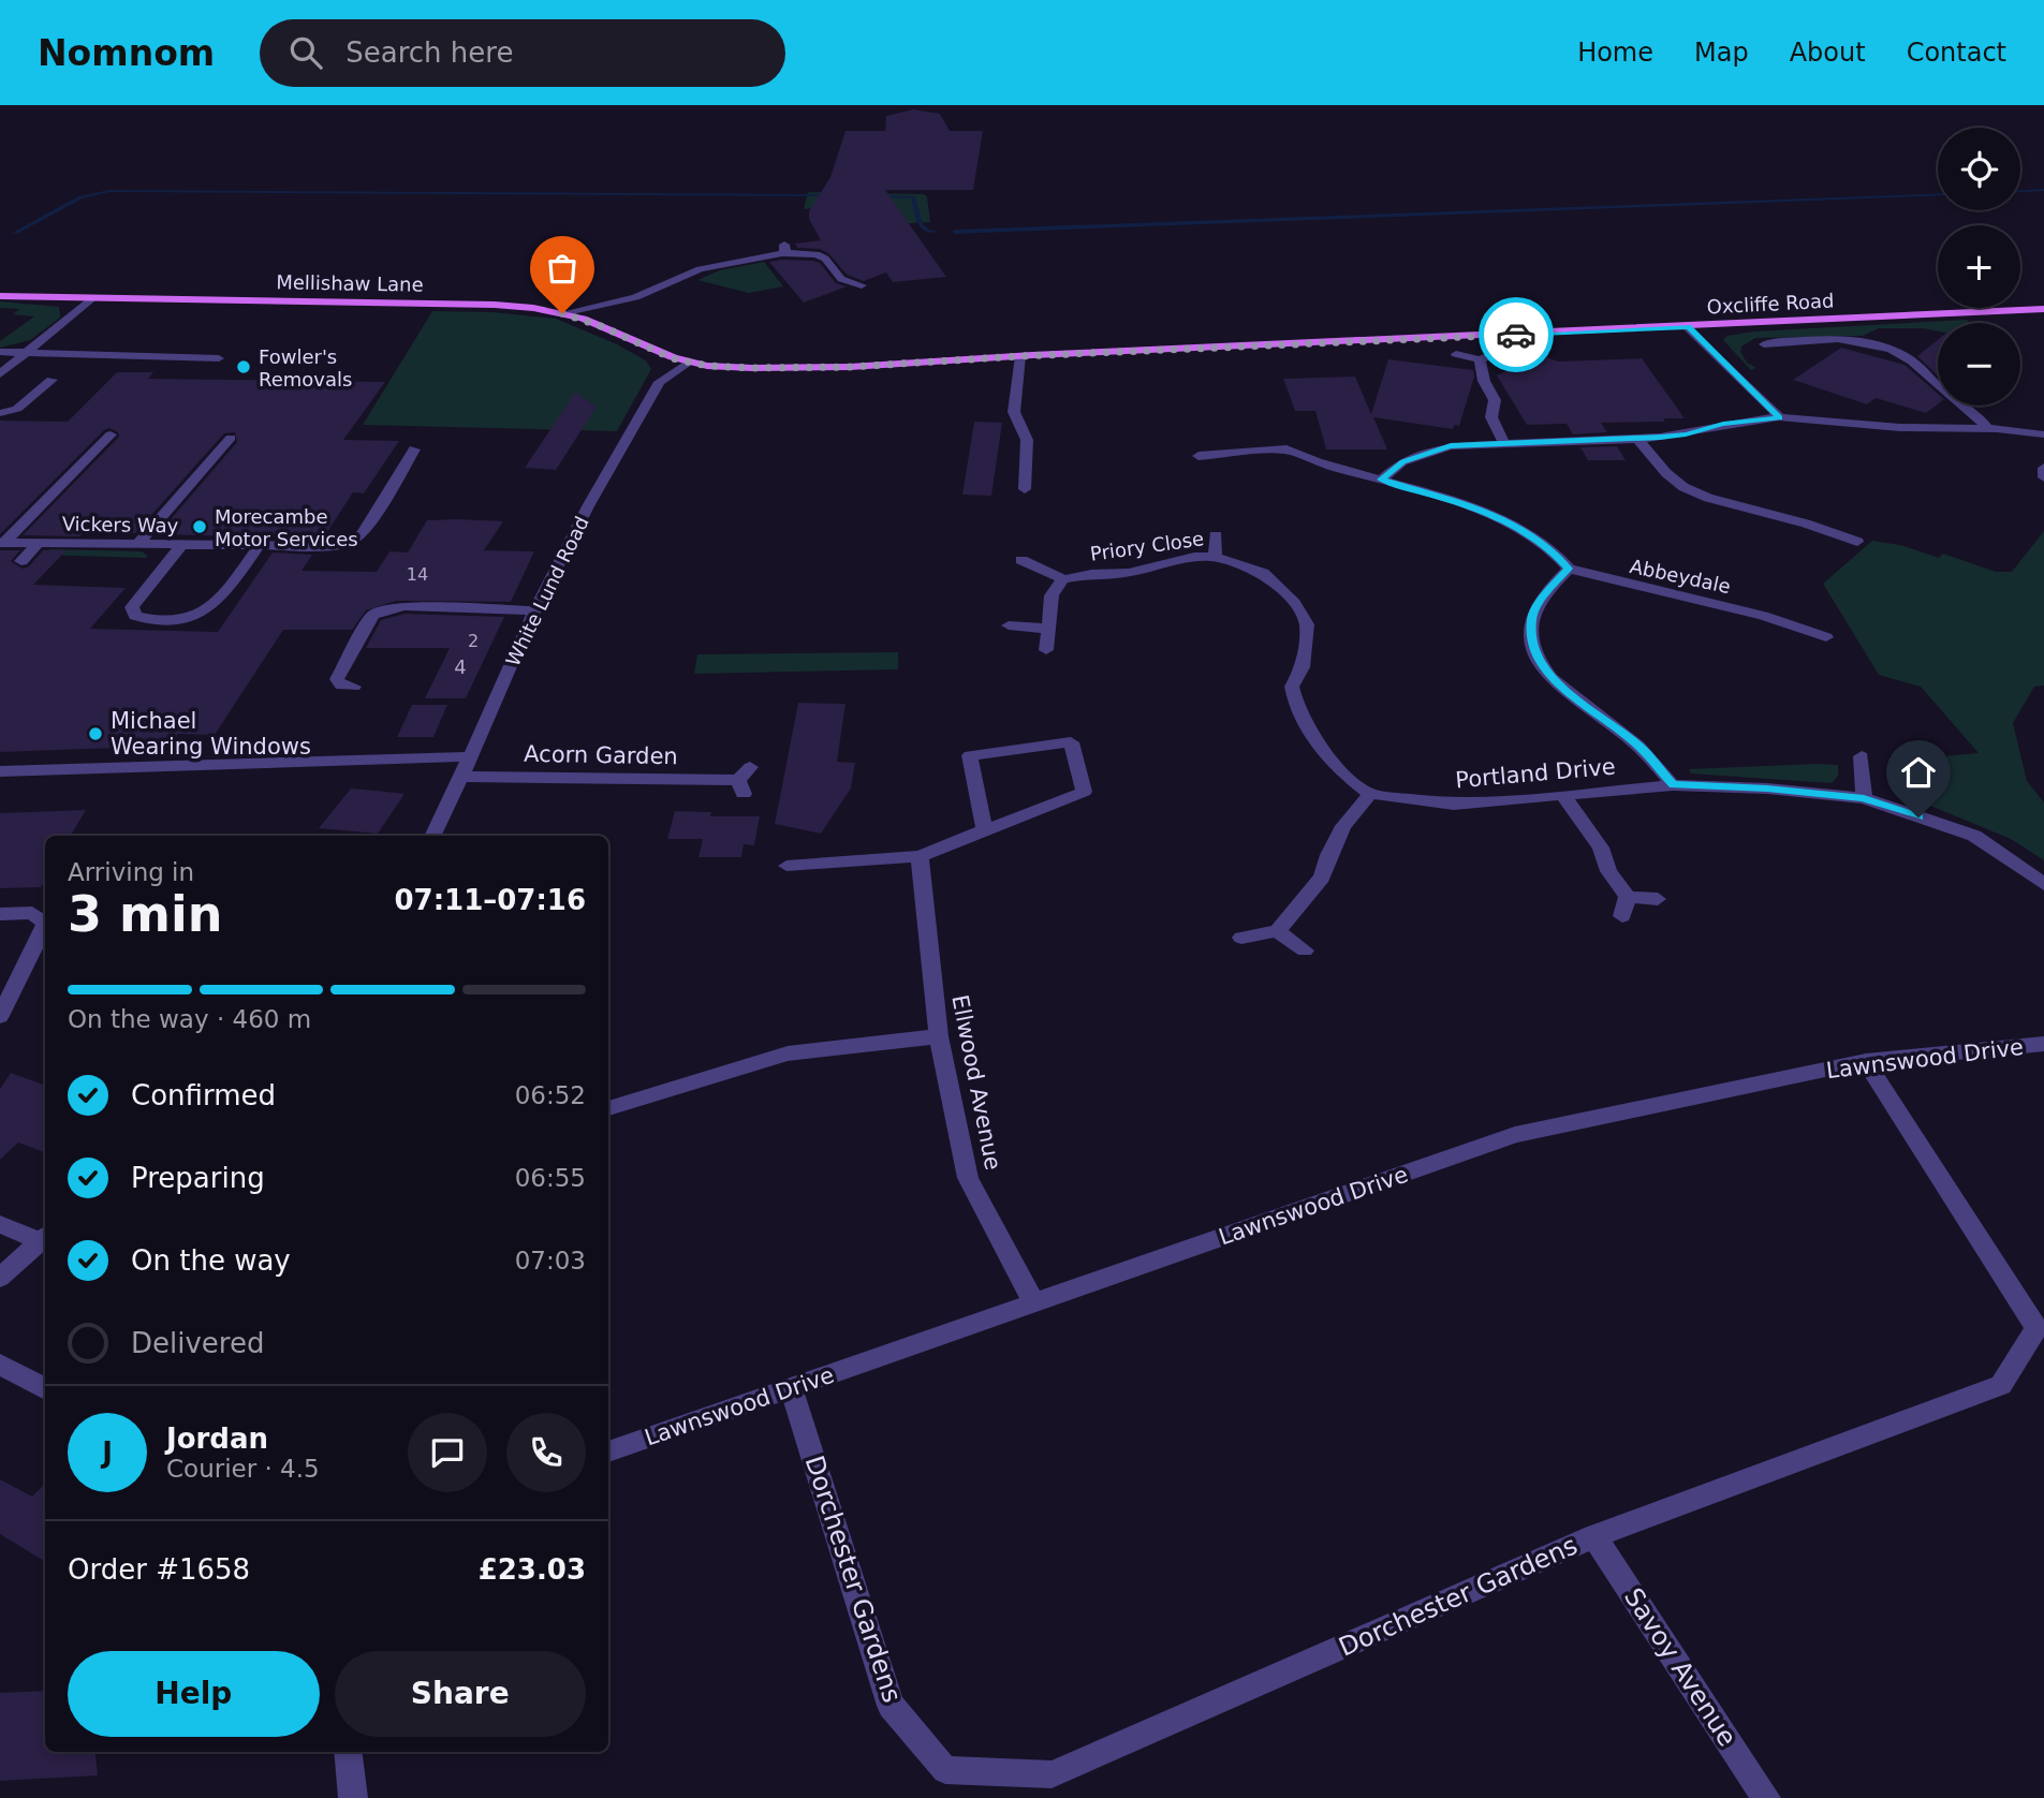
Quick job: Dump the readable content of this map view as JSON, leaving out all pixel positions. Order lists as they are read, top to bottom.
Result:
{
  "streets": {
    "main road": ["Mellishaw Lane", "Oxcliffe Road"],
    "street": [
      "Vickers Way",
      "Priory Close",
      "Abbeydale",
      "White Lund Road",
      "Acorn Garden",
      "Portland Drive",
      "Lawnswood Drive",
      "Ellwood Avenue",
      "Dorchester Gardens",
      "Savoy Avenue"
    ]
  },
  "crossings": [
    ["Mellishaw Lane", "Oxcliffe Road"],
    ["Mellishaw Lane", "White Lund Road"],
    ["Oxcliffe Road", "White Lund Road"],
    ["Priory Close", "Portland Drive"],
    ["White Lund Road", "Acorn Garden"],
    ["Lawnswood Drive", "Ellwood Avenue"],
    ["Lawnswood Drive", "Dorchester Gardens"],
    ["Dorchester Gardens", "Savoy Avenue"]
  ],
  "places": ["Fowler's Removals", "Morecambe Motor Services", "Michael Wearing Windows"],
  "house_numbers": ["14", "2", "4"],
  "page": {
    "header": "Nomnom",
    "search": "Search here",
    "nav": [
      "Home",
      "Map",
      "About",
      "Contact"
    ],
    "map_buttons": ["+", "−"],
    "heading": ["3 min", "Arriving in", "07:11–07:16"],
    "panel": [
      "Jordan",
      "Courier · 4.5",
      "Order #1658",
      "£23.03"
    ],
    "bar": "On the way · 460 m",
    "list": [
      ["Confirmed", "06:52"],
      ["Preparing", "06:55"],
      ["On the way", "07:03"],
      "Delivered"
    ],
    "round": "J",
    "buttons": ["Help", "Share"]
  }
}
